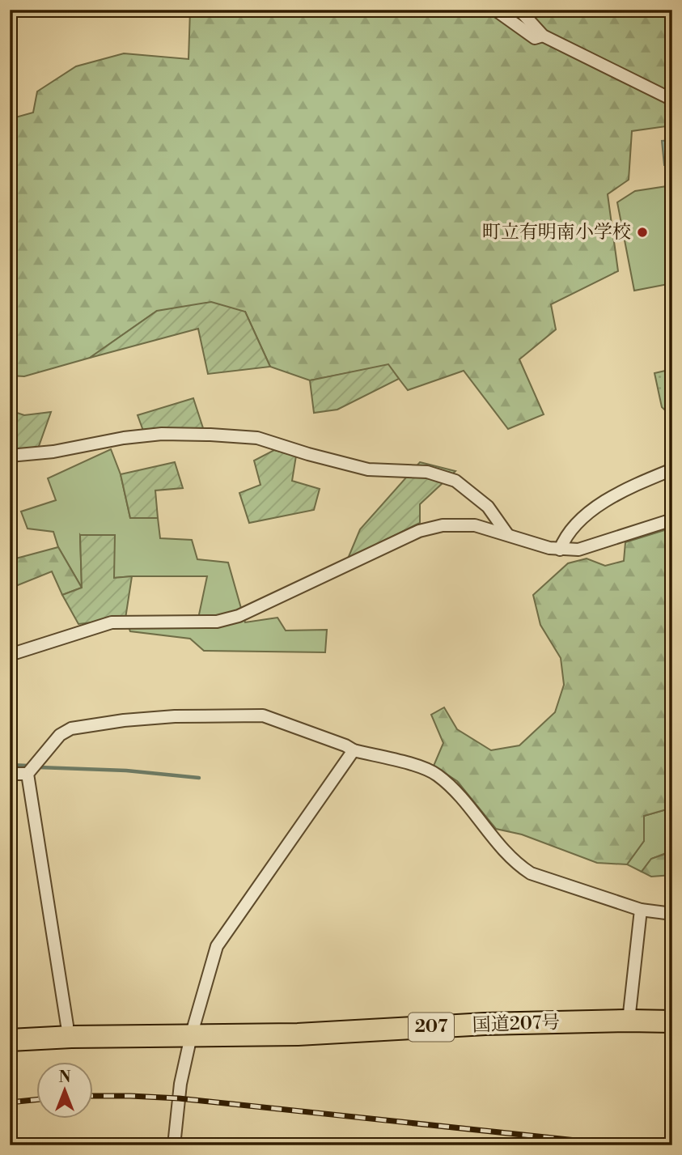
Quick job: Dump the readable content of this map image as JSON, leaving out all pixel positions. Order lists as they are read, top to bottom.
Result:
{
  "streets": {
    "highway": ["国道207号", "207"]
  },
  "places": ["町立有明南小学校"],
  "north": "top"
}
